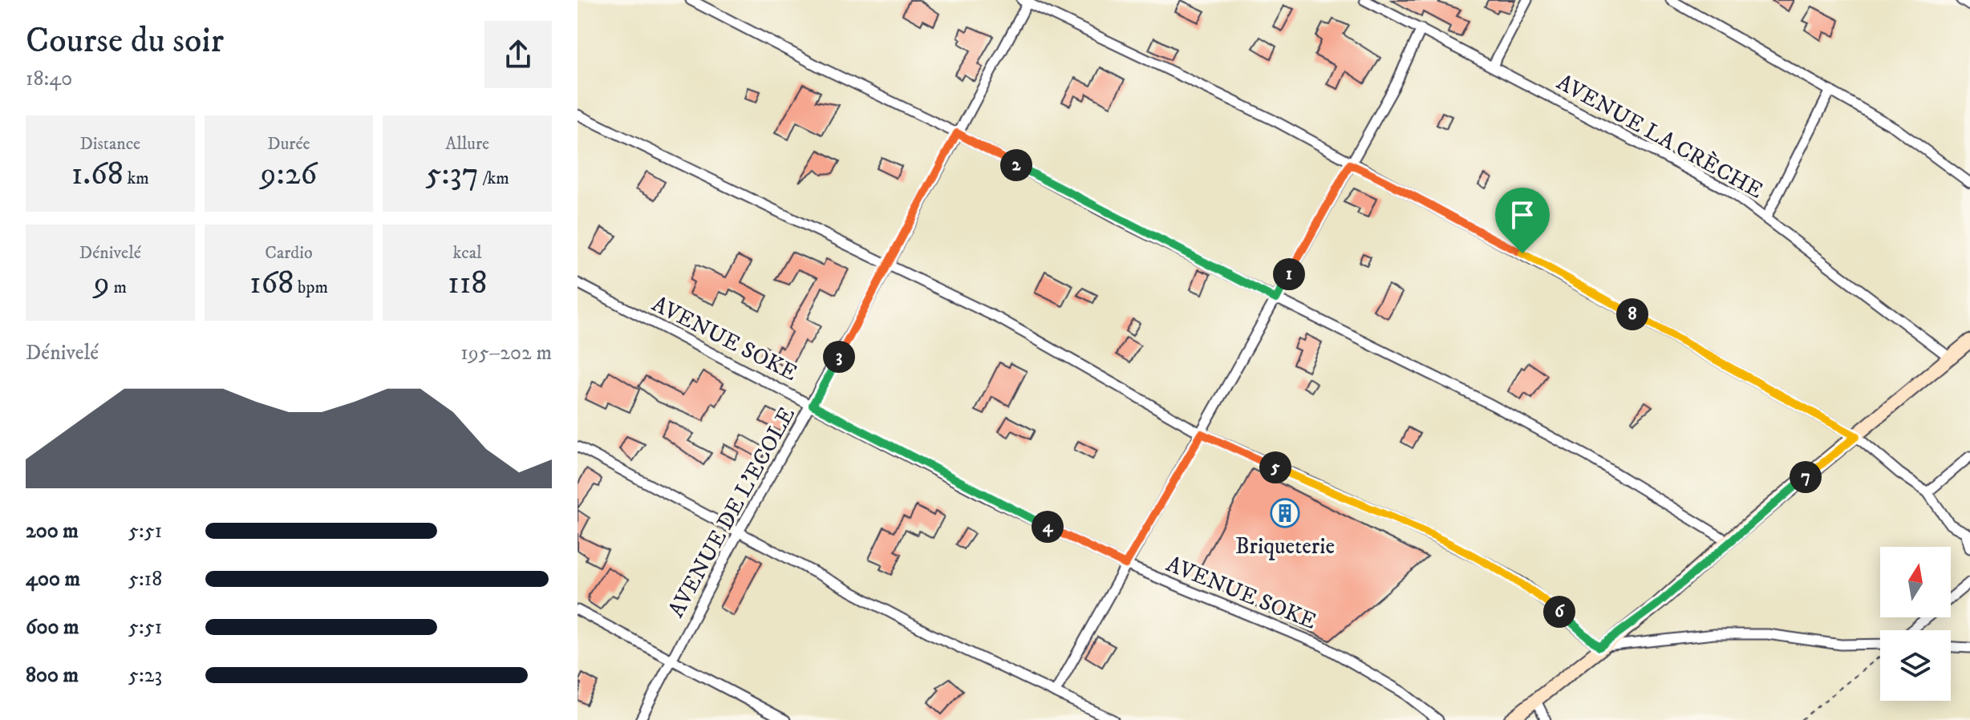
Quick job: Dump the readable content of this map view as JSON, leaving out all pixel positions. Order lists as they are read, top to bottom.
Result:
{
  "streets": {
    "street": ["AVENUE LA CRÈCHE", "AVENUE SOKE", "AVENUE DE L'ECOLE"]
  },
  "crossings": [
    ["AVENUE SOKE", "AVENUE DE L'ECOLE"]
  ],
  "places": {
    "building": ["Briqueterie"]
  },
  "north": "top",
  "page": {
    "heading": ["Course du soir", "18:40"],
    "stats": [
      ["Distance", "1.68 km"],
      ["Durée", "9:26"],
      ["Allure", "5:37 /km"],
      ["Dénivelé", "9 m"],
      ["Cardio", "168 bpm"],
      ["kcal", "118"]
    ],
    "pins": [
      "2",
      "1",
      "8",
      "3",
      "5",
      "7",
      "4",
      "6"
    ],
    "chart": ["Dénivelé", "195–202 m"],
    "list": [
      {
        "name": "200 m",
        "note": "5:51"
      },
      {
        "name": "400 m",
        "note": "5:18"
      },
      {
        "name": "600 m",
        "note": "5:51"
      },
      {
        "name": "800 m",
        "note": "5:23"
      }
    ]
  }
}
